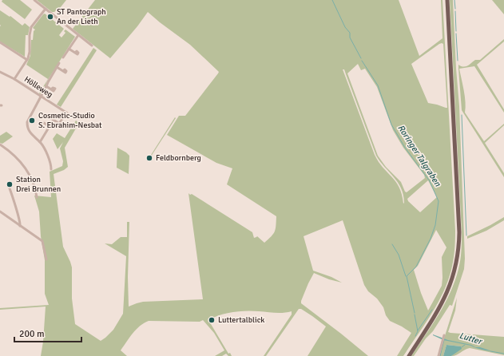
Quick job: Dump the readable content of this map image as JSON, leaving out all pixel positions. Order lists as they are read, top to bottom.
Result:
{
  "streets": {
    "street": ["Hölleweg"]
  },
  "water": ["Roringer Talgraben", "Lutter"],
  "places": [
    "ST Pantograph An der Lieth",
    "Cosmetic-Studio S. Ebrahim-Nesbat",
    "Feldbornberg",
    "Station Drei Brunnen",
    "Luttertalblick"
  ],
  "scale_bar": "200 m"
}
